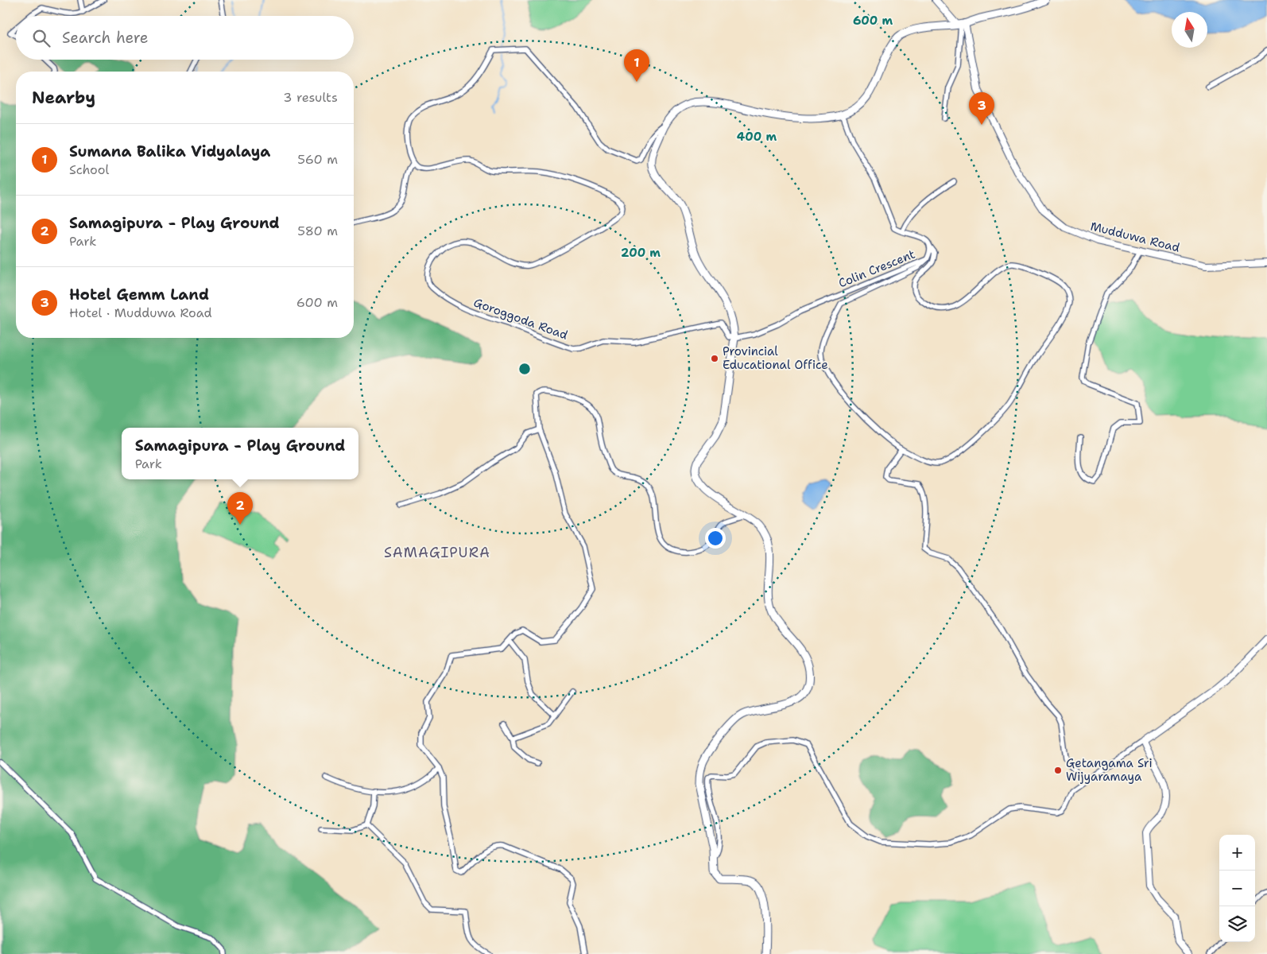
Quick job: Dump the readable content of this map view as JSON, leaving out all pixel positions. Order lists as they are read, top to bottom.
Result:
{
  "streets": {
    "street": ["Mudduwa Road", "Colin Crescent", "Goroggoda Road"]
  },
  "crossings": [
    ["Colin Crescent", "Goroggoda Road"]
  ],
  "districts": ["SAMAGIPURA"],
  "places": ["Provincial Educational Office", "Getangama Sri Wijyaramaya"],
  "north": "top",
  "page": {
    "search": "Search here",
    "pins": ["1", "3", "2"],
    "heading": ["Nearby", "3 results"],
    "list": [
      {
        "mark": "1",
        "name": "Sumana Balika Vidyalaya",
        "note": "School",
        "value": "560 m"
      },
      {
        "mark": "2",
        "name": "Samagipura - Play Ground",
        "note": "Park",
        "value": "580 m"
      },
      {
        "mark": "3",
        "name": "Hotel Gemm Land",
        "note": "Hotel · Mudduwa Road",
        "value": "600 m"
      }
    ],
    "popup": ["Samagipura - Play Ground", "Park"],
    "map_buttons": ["+", "−"]
  },
  "rings": ["600 m", "400 m", "200 m"]
}
